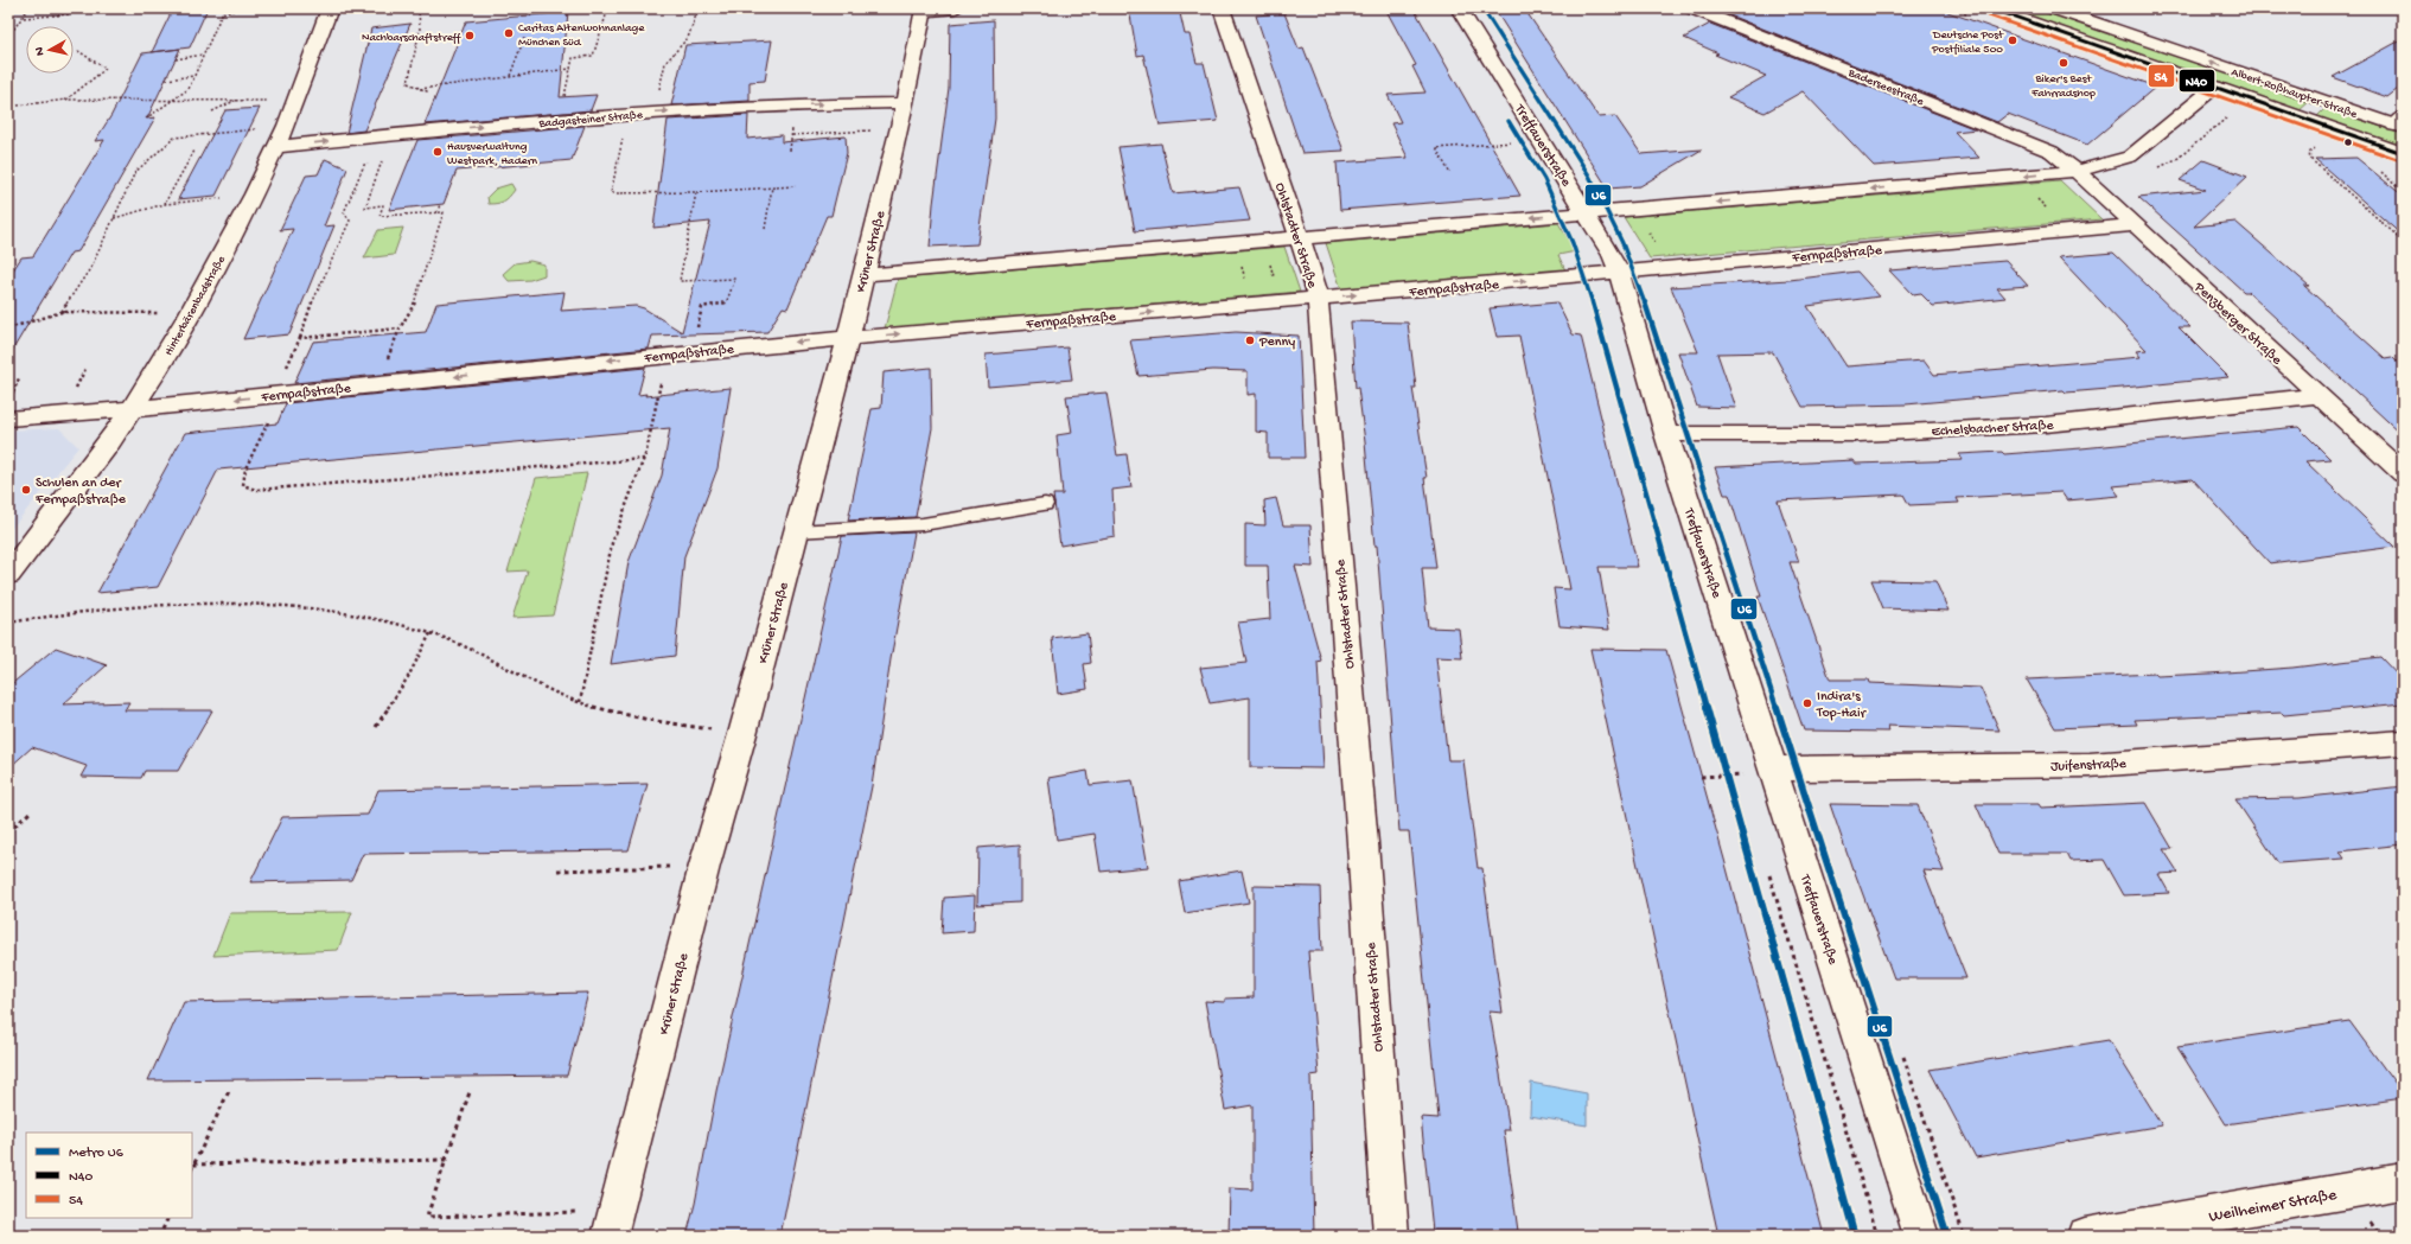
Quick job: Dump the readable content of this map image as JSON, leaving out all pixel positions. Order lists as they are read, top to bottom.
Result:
{
  "streets": {
    "street": [
      "Baderseestraße",
      "Albert-Roßhaupter-Straße",
      "Badgasteiner Straße",
      "Treffauerstraße",
      "Ohlstadter Straße",
      "Krüner Straße",
      "Fernpaßstraße",
      "Hinterbärenbadstraße",
      "Penzberger Straße",
      "Echelsbacher Straße",
      "Juifenstraße",
      "Weilheimer Straße"
    ]
  },
  "crossings": [
    ["Baderseestraße", "Penzberger Straße"],
    ["Badgasteiner Straße", "Krüner Straße"],
    ["Badgasteiner Straße", "Hinterbärenbadstraße"],
    ["Treffauerstraße", "Fernpaßstraße"],
    ["Treffauerstraße", "Echelsbacher Straße"],
    ["Treffauerstraße", "Juifenstraße"],
    ["Ohlstadter Straße", "Fernpaßstraße"],
    ["Krüner Straße", "Fernpaßstraße"],
    ["Fernpaßstraße", "Hinterbärenbadstraße"],
    ["Fernpaßstraße", "Penzberger Straße"],
    ["Penzberger Straße", "Echelsbacher Straße"]
  ],
  "one_way": ["Badgasteiner Straße"],
  "places": [
    "Caritas Altenwohnanlage München Süd",
    "Nachbarschaftstreff",
    "Deutsche Post Postfiliale 500",
    "Biker's Best Fahrradshop",
    "Hausverwaltung Westpark, Hadern",
    "Penny",
    "Schulen an der Fernpaßstraße",
    "Indira's Top-Hair"
  ],
  "lines": ["metro line U6", "transit line N40", "transit line 54"],
  "legend": ["Metro U6", "N40", "54"],
  "north": "left"
}
